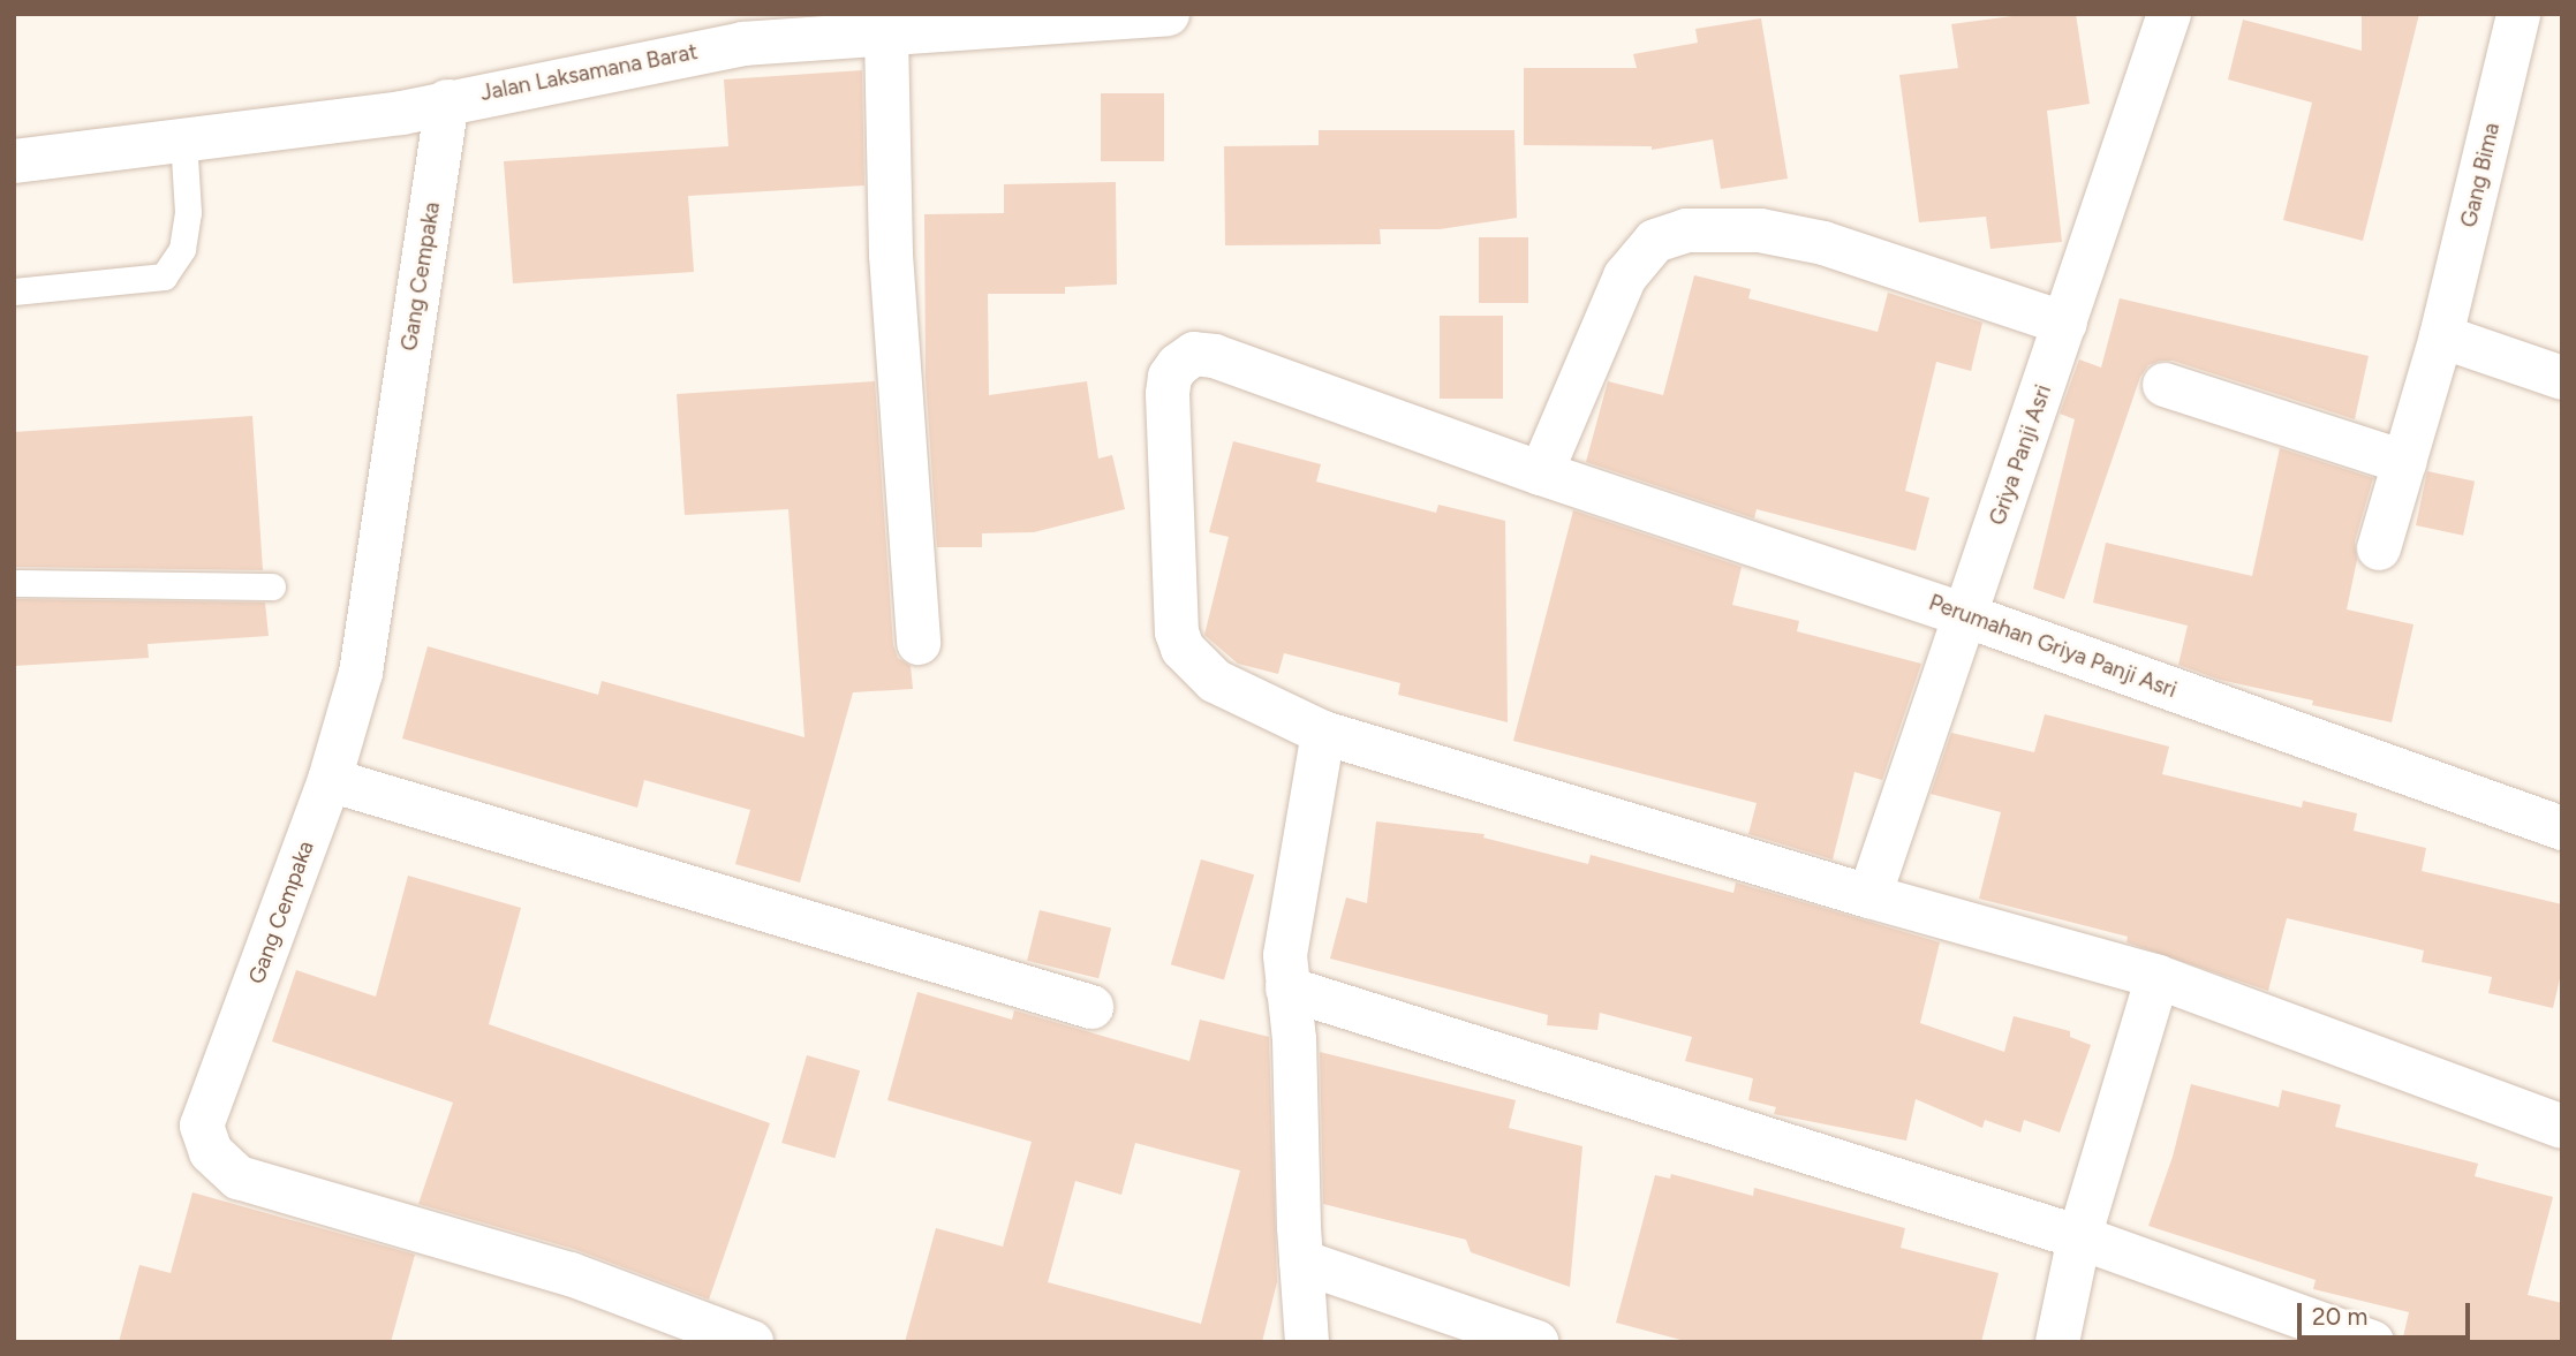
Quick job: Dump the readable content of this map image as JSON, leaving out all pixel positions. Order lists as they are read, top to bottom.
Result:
{
  "streets": {
    "street": [
      "Jalan Laksamana Barat",
      "Gang Bima",
      "Gang Cempaka",
      "Griya Panji Asri",
      "Perumahan Griya Panji Asri"
    ]
  },
  "crossings": [
    ["Jalan Laksamana Barat", "Gang Cempaka"],
    ["Griya Panji Asri", "Perumahan Griya Panji Asri"]
  ],
  "scale_bar": "20 m"
}
